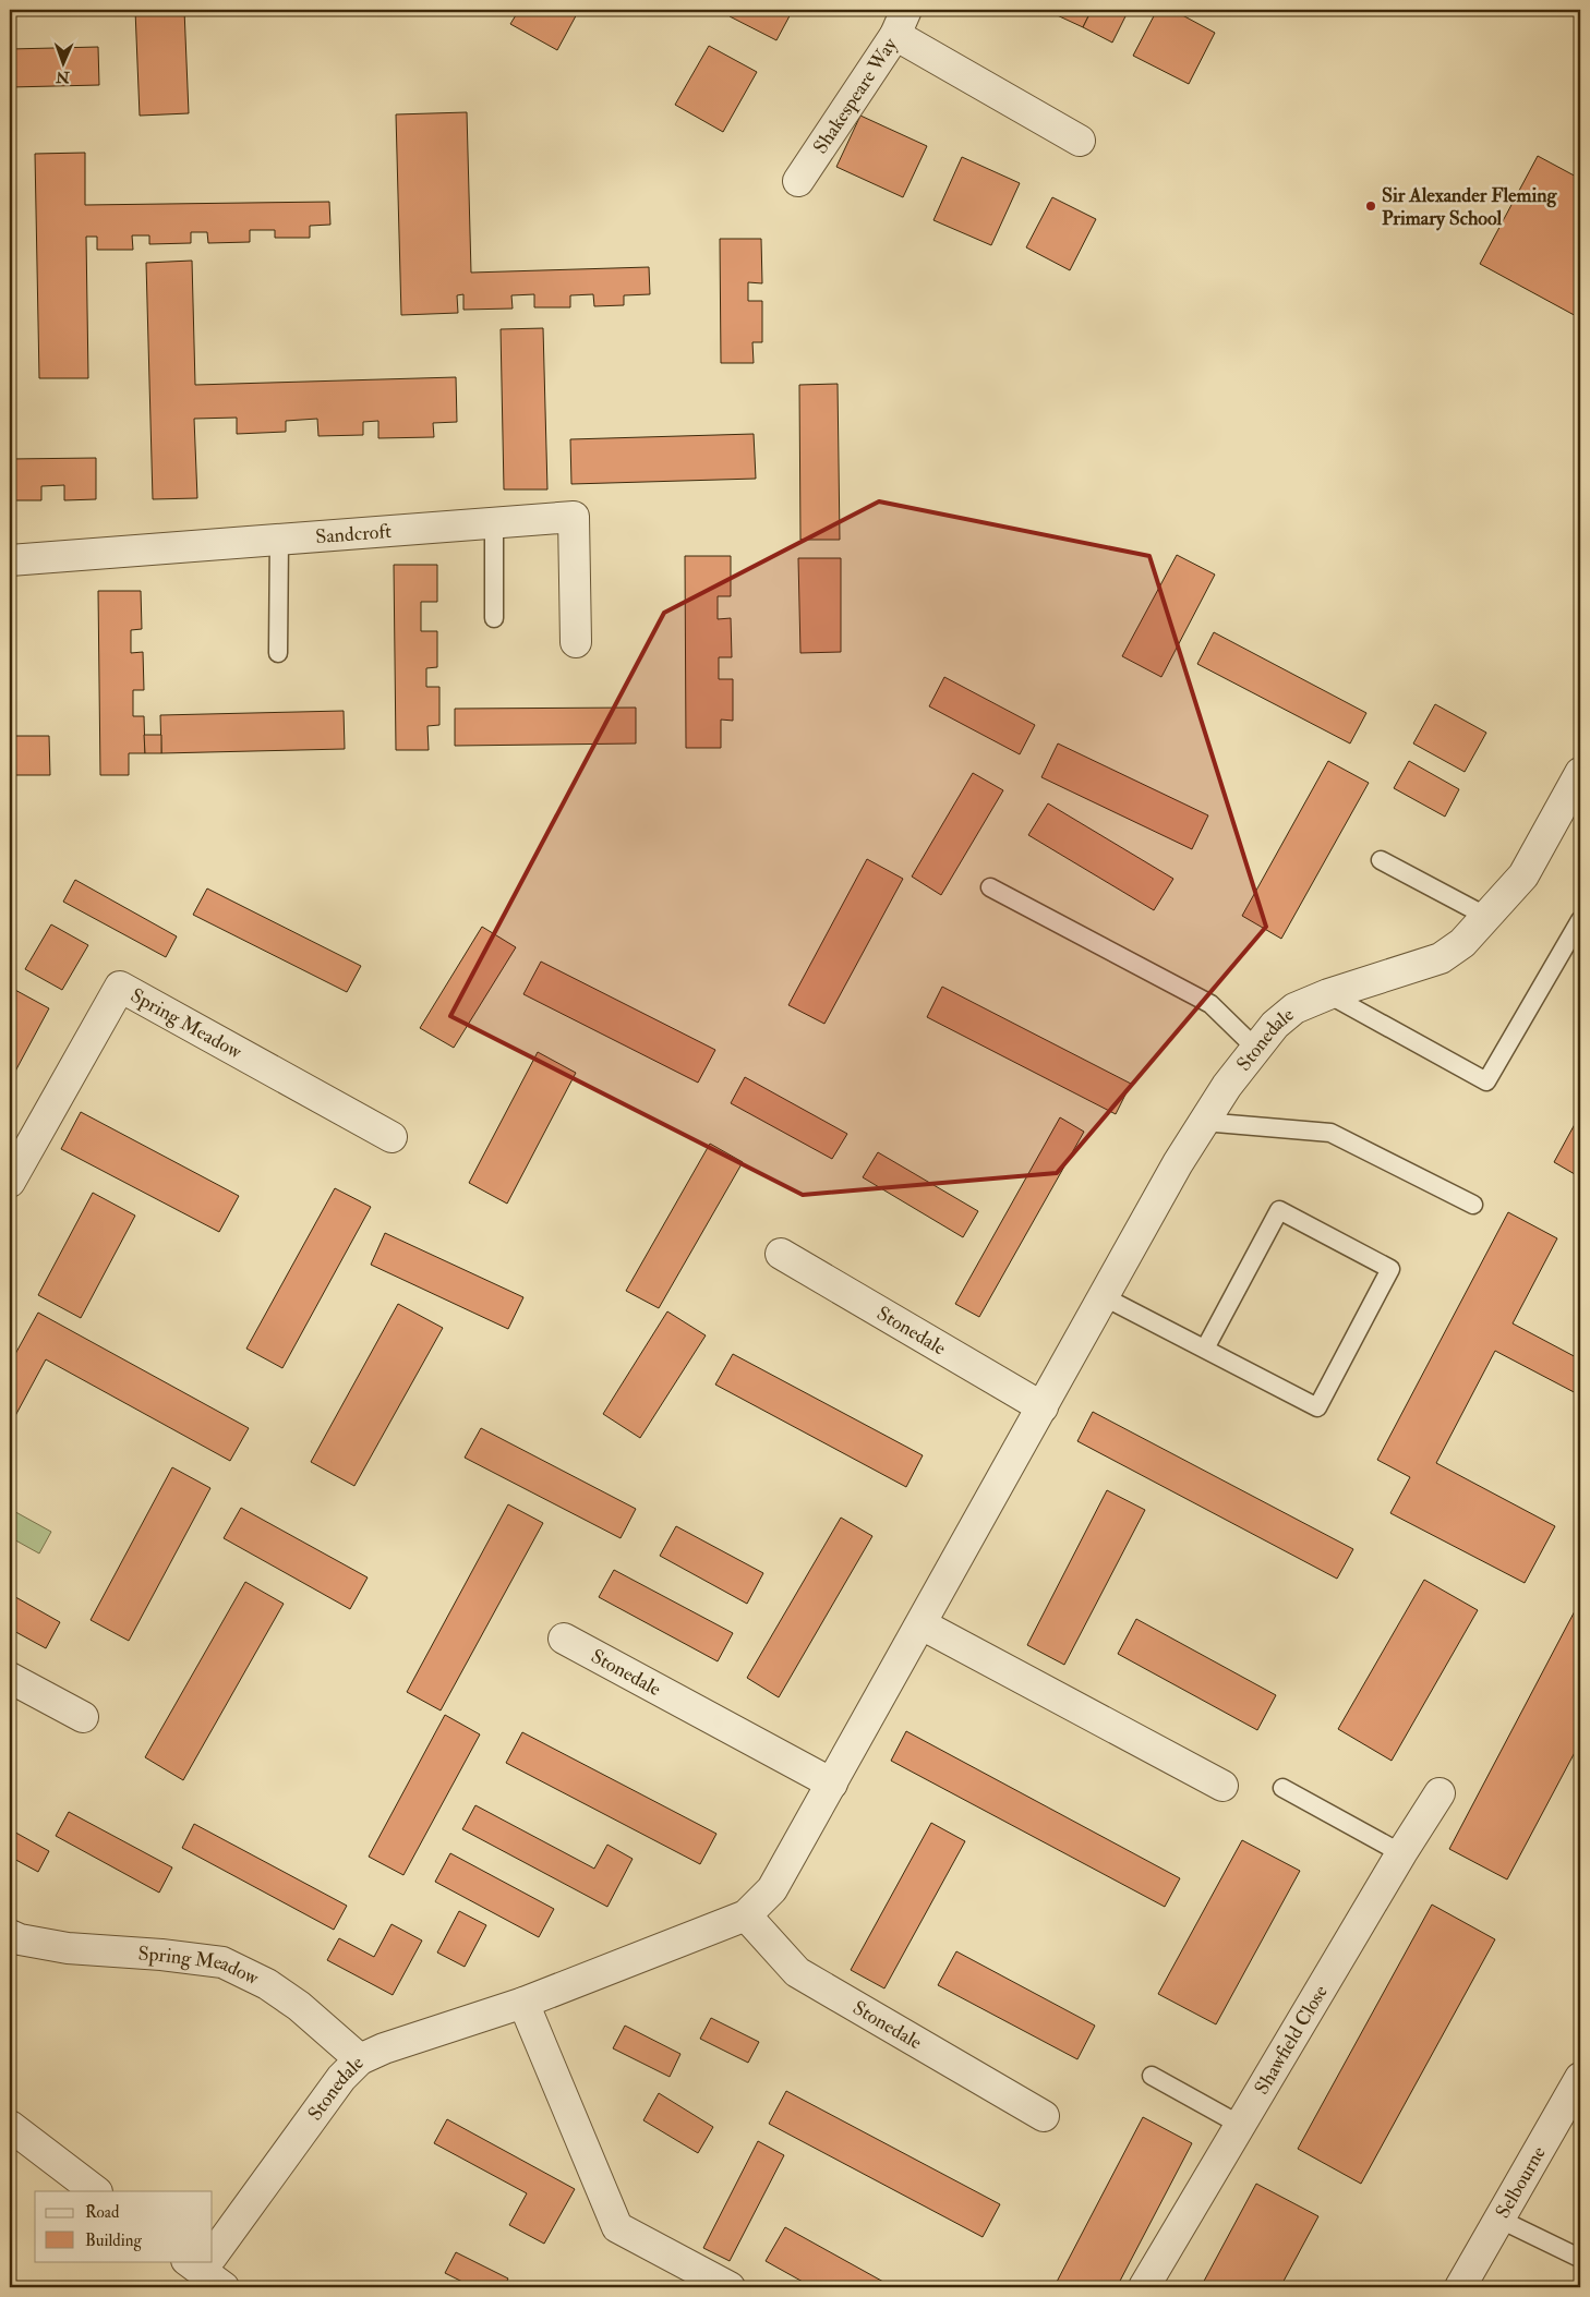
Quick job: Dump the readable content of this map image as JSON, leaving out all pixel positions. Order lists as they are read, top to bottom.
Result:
{
  "streets": {
    "street": [
      "Shakespeare Way",
      "Sandcroft",
      "Spring Meadow",
      "Stonedale",
      "Shawfield Close",
      "Selbourne"
    ]
  },
  "crossings": [
    ["Spring Meadow", "Stonedale"]
  ],
  "places": ["Sir Alexander Fleming Primary School"],
  "legend": ["Road", "Building"],
  "north": "bottom"
}
